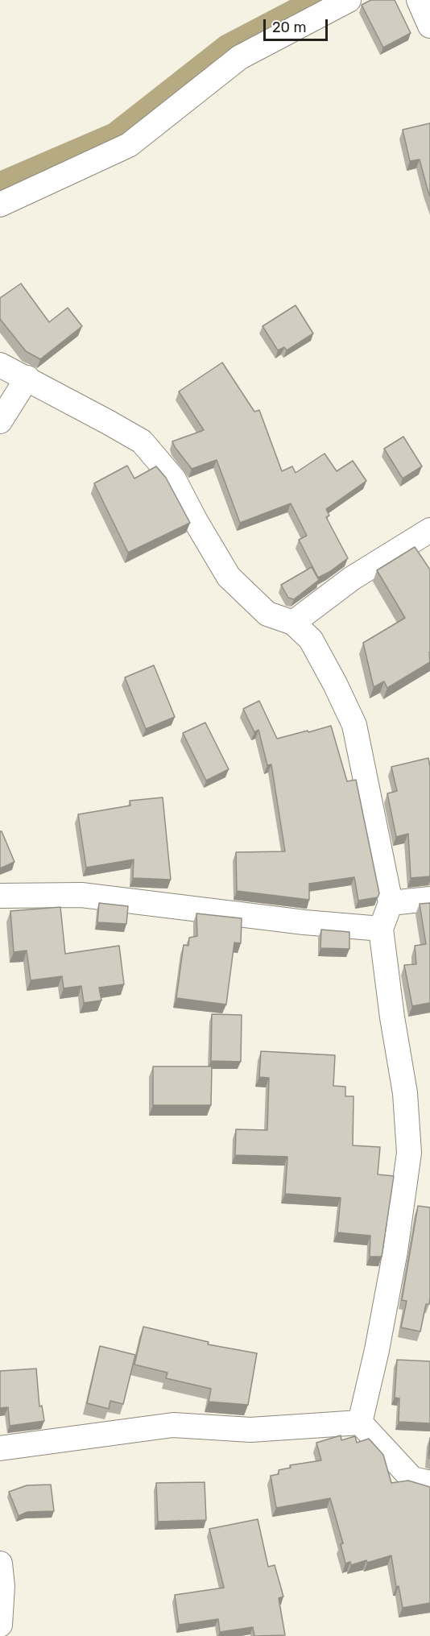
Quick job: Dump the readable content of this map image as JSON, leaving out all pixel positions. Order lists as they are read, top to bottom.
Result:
{
  "scale_bar": "20 m"
}
